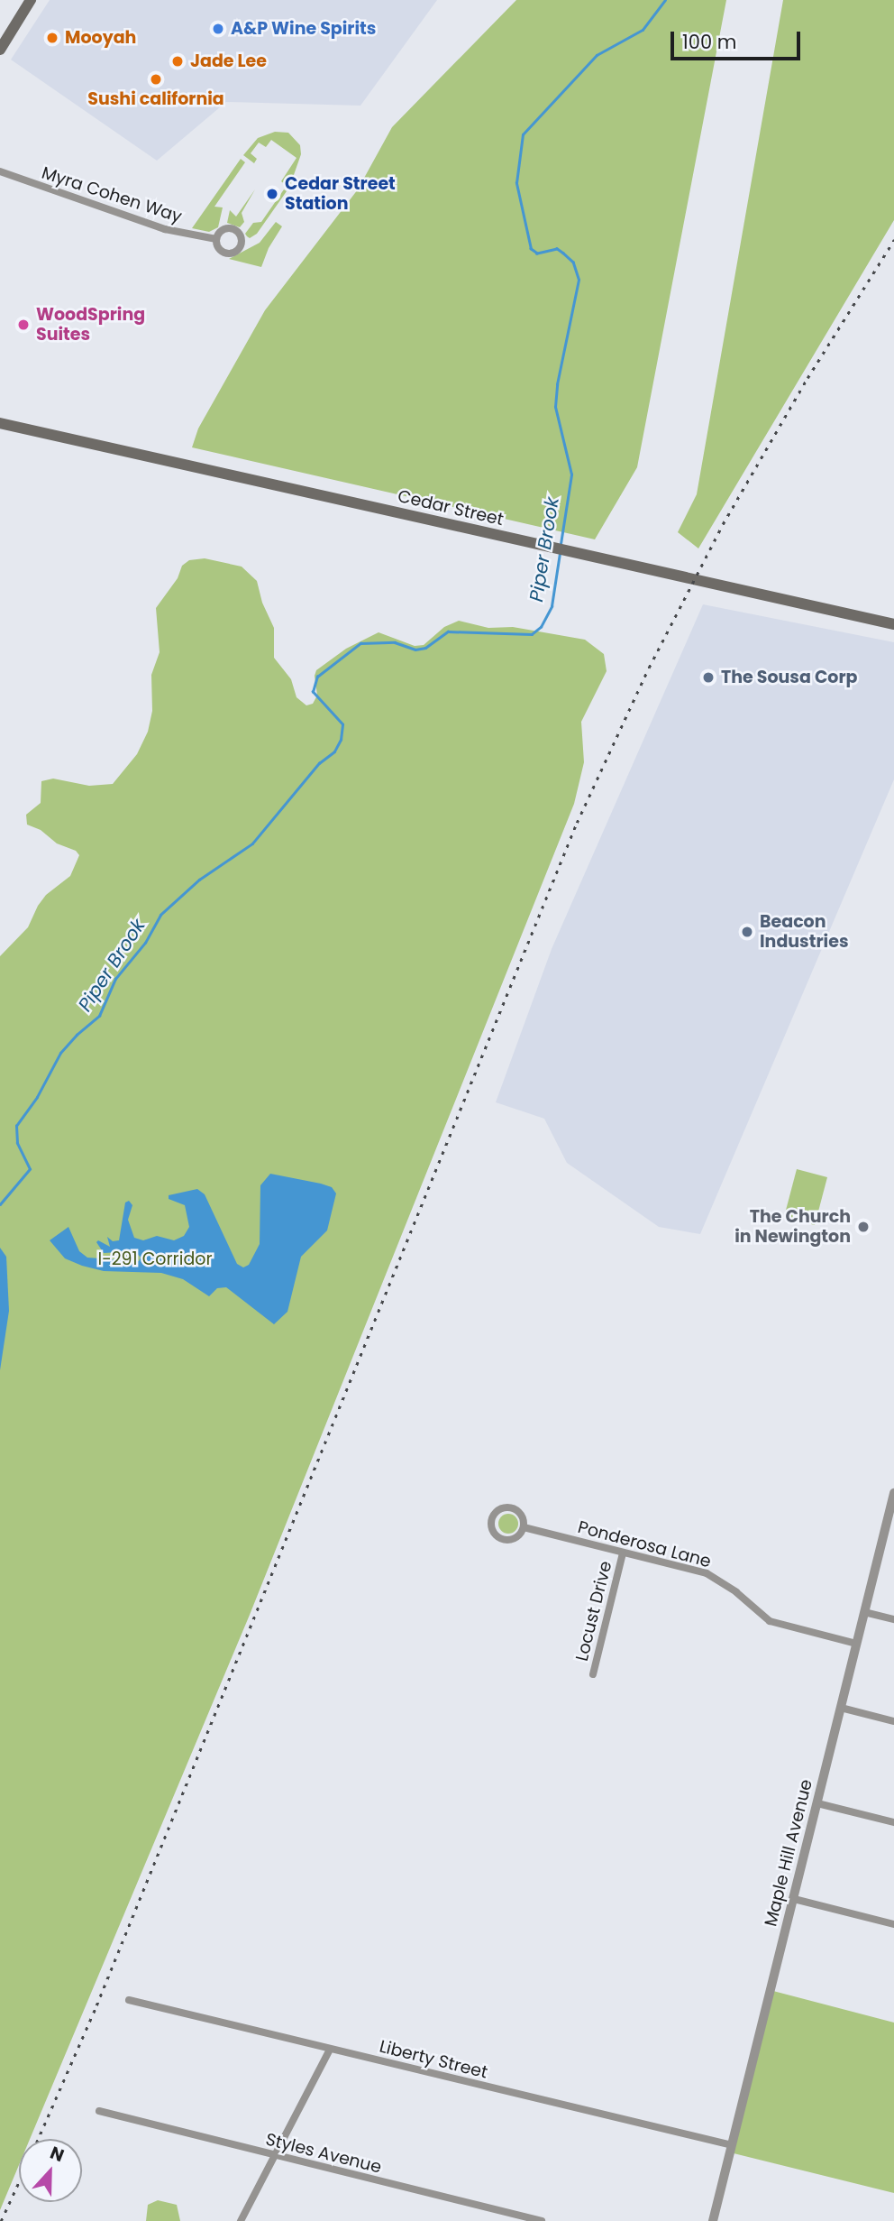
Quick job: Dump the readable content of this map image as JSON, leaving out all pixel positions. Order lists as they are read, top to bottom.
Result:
{
  "streets": {
    "main road": ["Cedar Street"],
    "street": [
      "Myra Cohen Way",
      "Ponderosa Lane",
      "Locust Drive",
      "Maple Hill Avenue",
      "Liberty Street",
      "Styles Avenue"
    ]
  },
  "crossings": [
    ["Ponderosa Lane", "Locust Drive"],
    ["Ponderosa Lane", "Maple Hill Avenue"],
    ["Maple Hill Avenue", "Liberty Street"]
  ],
  "water": ["Piper Brook"],
  "parks": ["I-291 Corridor"],
  "places": [
    "A&P Wine Spirits",
    "Mooyah",
    "Jade Lee",
    "Sushi california",
    "Cedar Street Station",
    "WoodSpring Suites",
    "The Sousa Corp",
    "Beacon Industries",
    "The Church in Newington"
  ],
  "scale_bar": "100 m",
  "north": "top"
}
